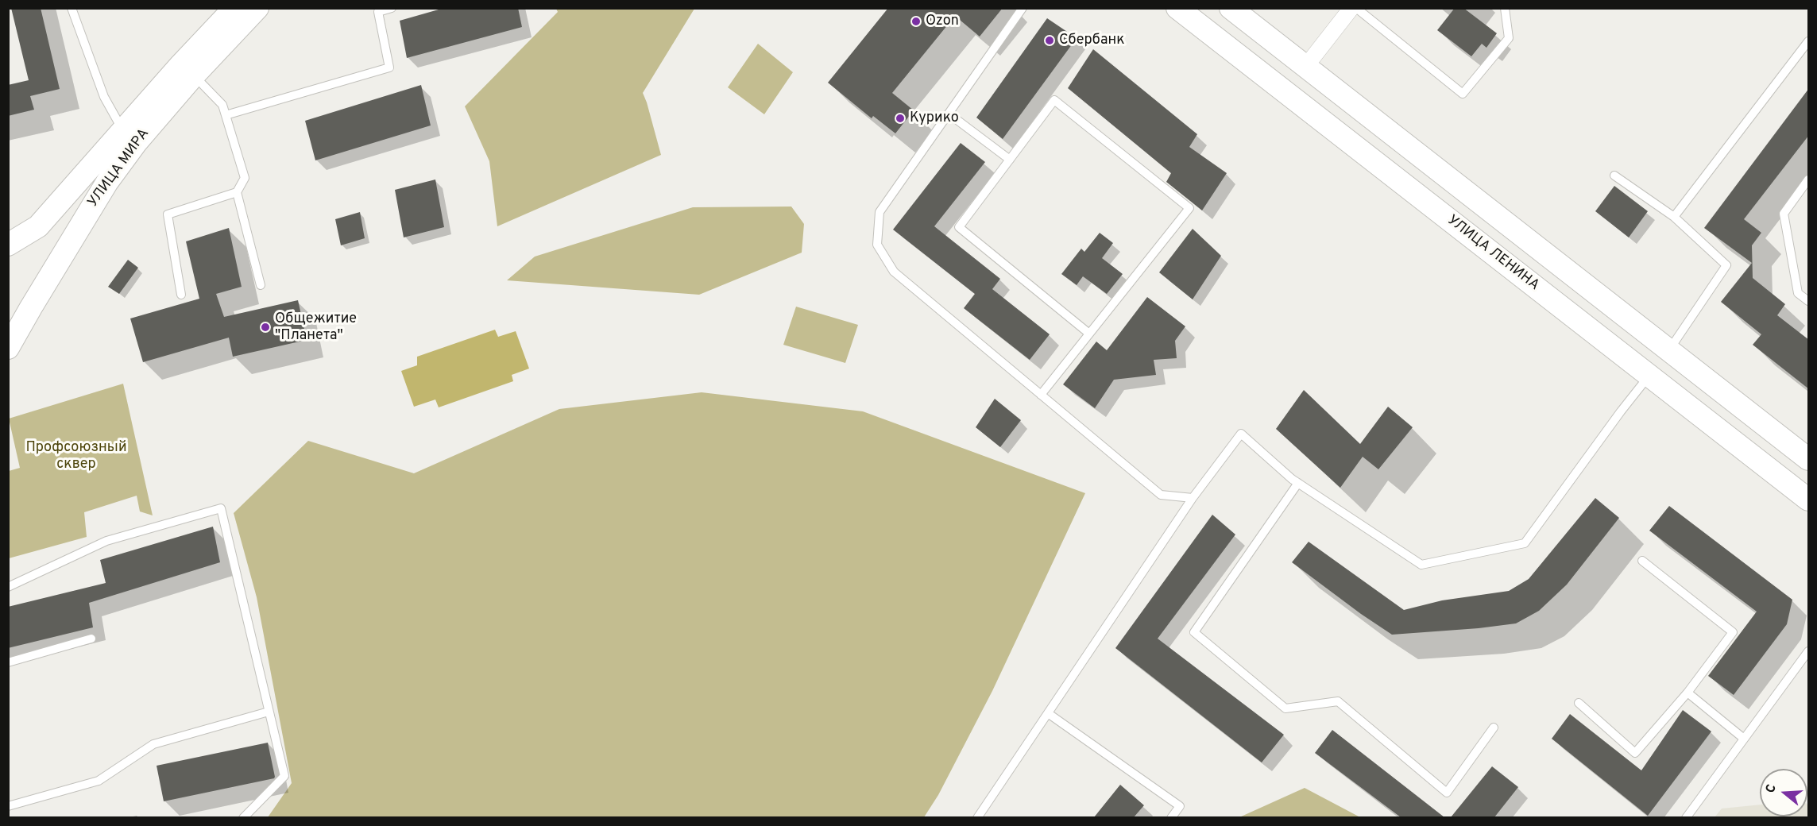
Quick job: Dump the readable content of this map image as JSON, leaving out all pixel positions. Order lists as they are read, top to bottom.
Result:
{
  "streets": {
    "main road": ["УЛИЦА МИРА", "УЛИЦА ЛЕНИНА"]
  },
  "parks": ["Профсоюзный сквер"],
  "places": [
    "Ozon",
    "Сбербанк",
    "Курико",
    "Общежитие \"Планета\""
  ],
  "north": "left"
}
